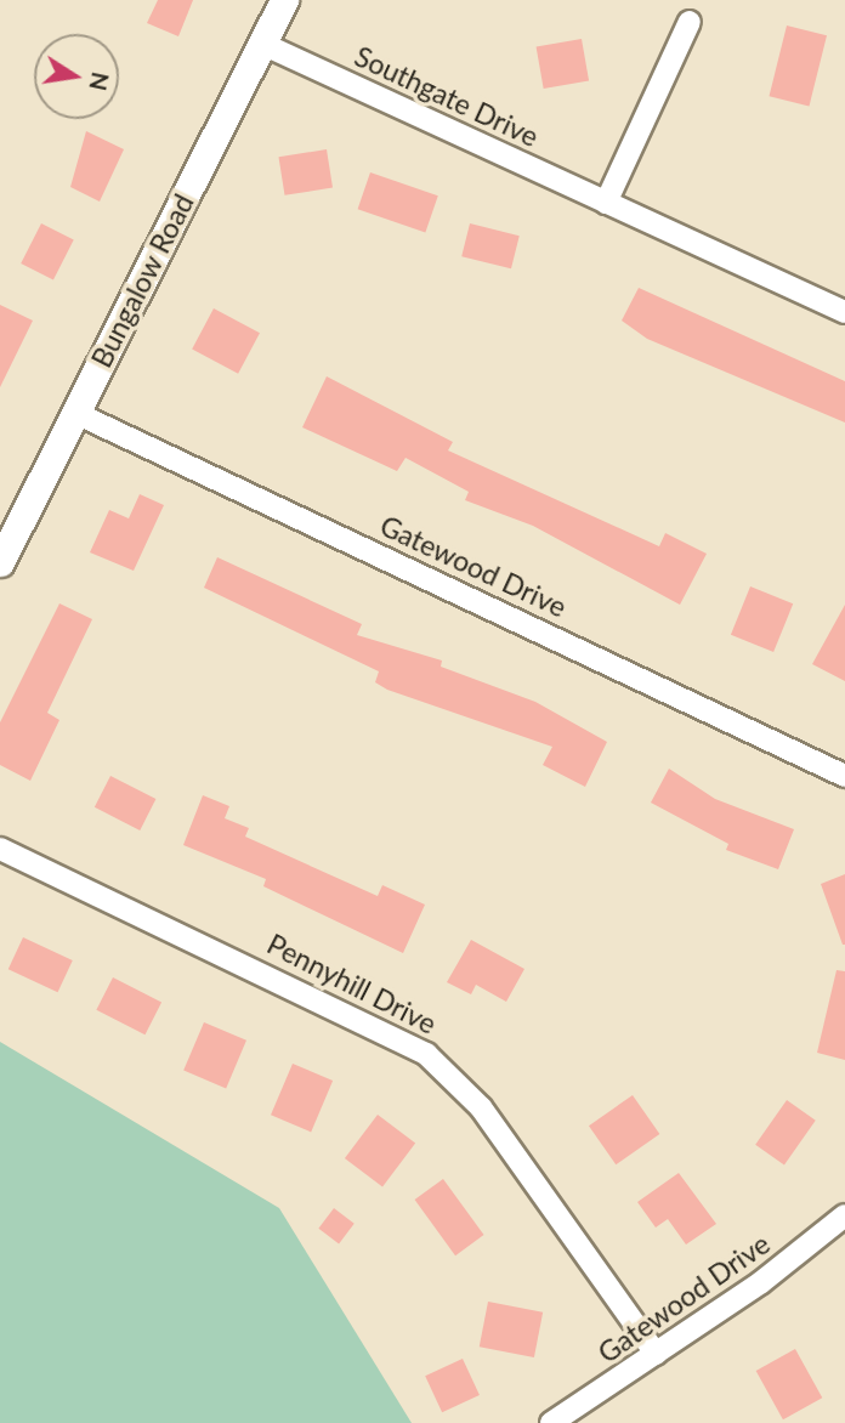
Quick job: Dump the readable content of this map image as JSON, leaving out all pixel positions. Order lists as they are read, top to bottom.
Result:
{
  "streets": {
    "street": [
      "Southgate Drive",
      "Bungalow Road",
      "Gatewood Drive",
      "Pennyhill Drive"
    ]
  },
  "crossings": [
    ["Southgate Drive", "Bungalow Road"],
    ["Bungalow Road", "Gatewood Drive"],
    ["Gatewood Drive", "Pennyhill Drive"]
  ],
  "north": "right"
}
